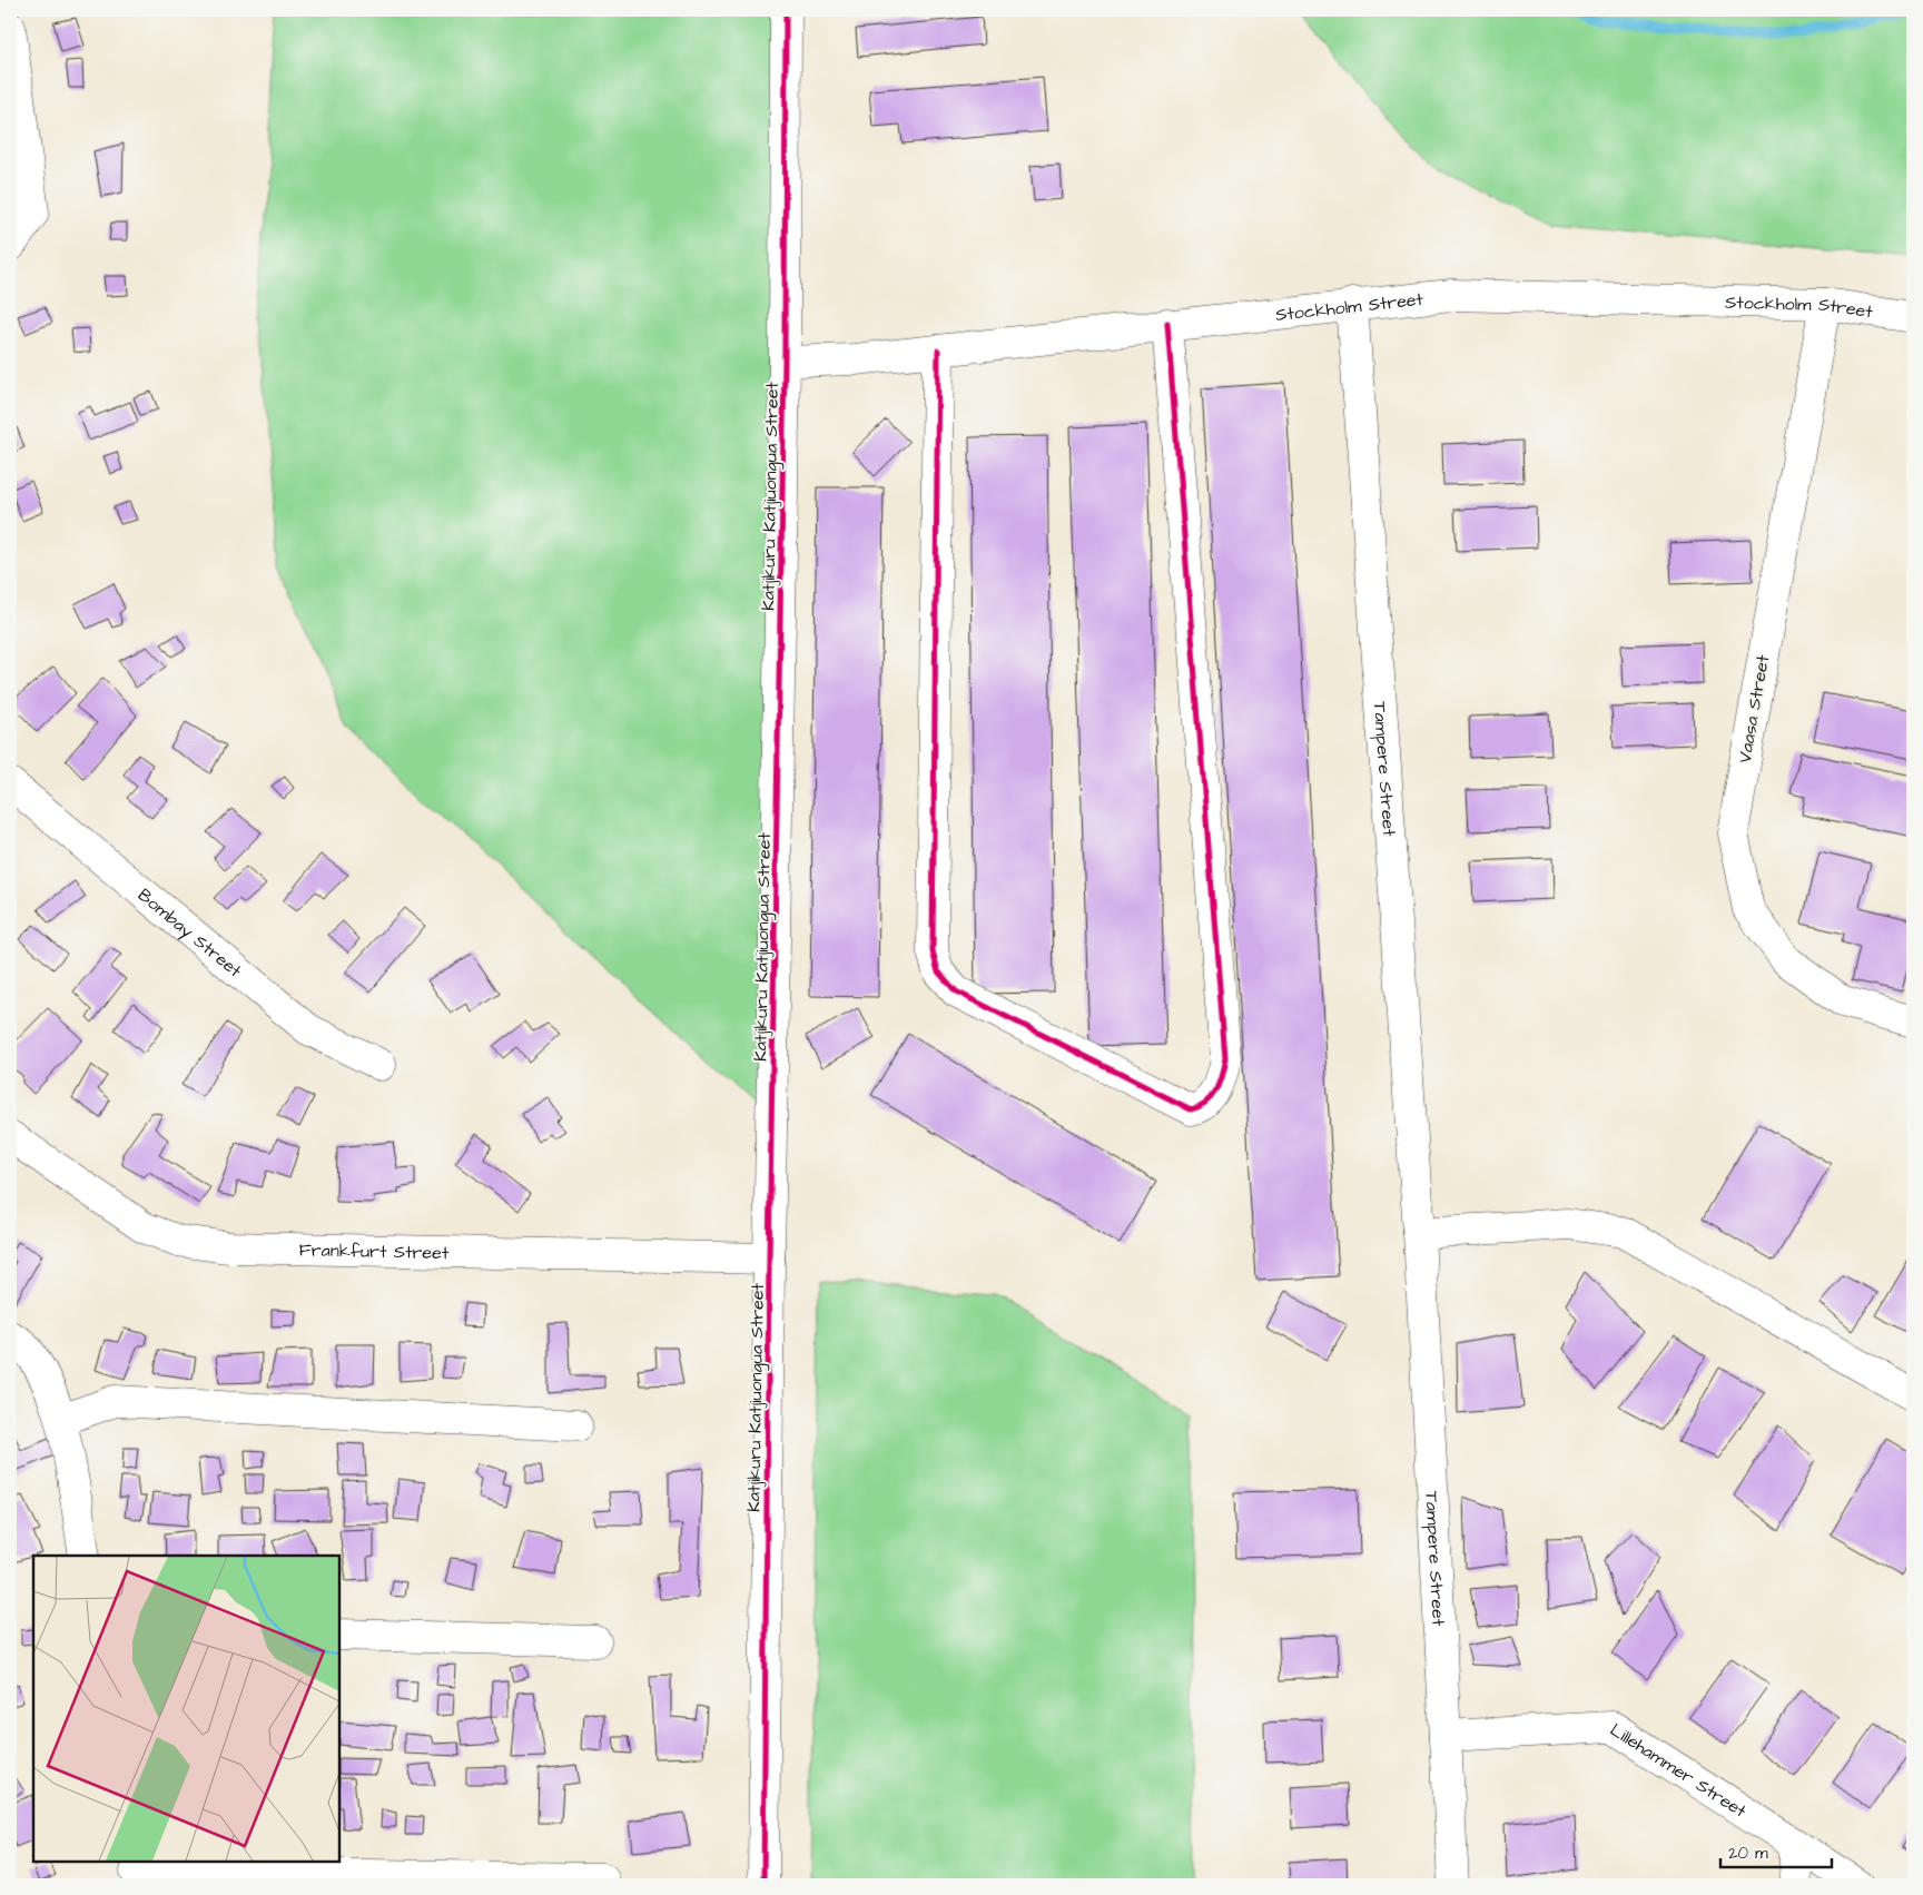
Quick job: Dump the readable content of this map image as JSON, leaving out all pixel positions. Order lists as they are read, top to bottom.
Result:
{
  "streets": {
    "street": [
      "Stockholm Street",
      "Katjikuru Katjiuongua Street",
      "Vaasa Street",
      "Tampere Street",
      "Bombay Street",
      "Frankfurt Street",
      "Lillehammer Street"
    ]
  },
  "crossings": [
    ["Stockholm Street", "Katjikuru Katjiuongua Street"],
    ["Stockholm Street", "Vaasa Street"],
    ["Stockholm Street", "Tampere Street"],
    ["Katjikuru Katjiuongua Street", "Frankfurt Street"],
    ["Tampere Street", "Lillehammer Street"]
  ],
  "scale_bar": "20 m"
}
